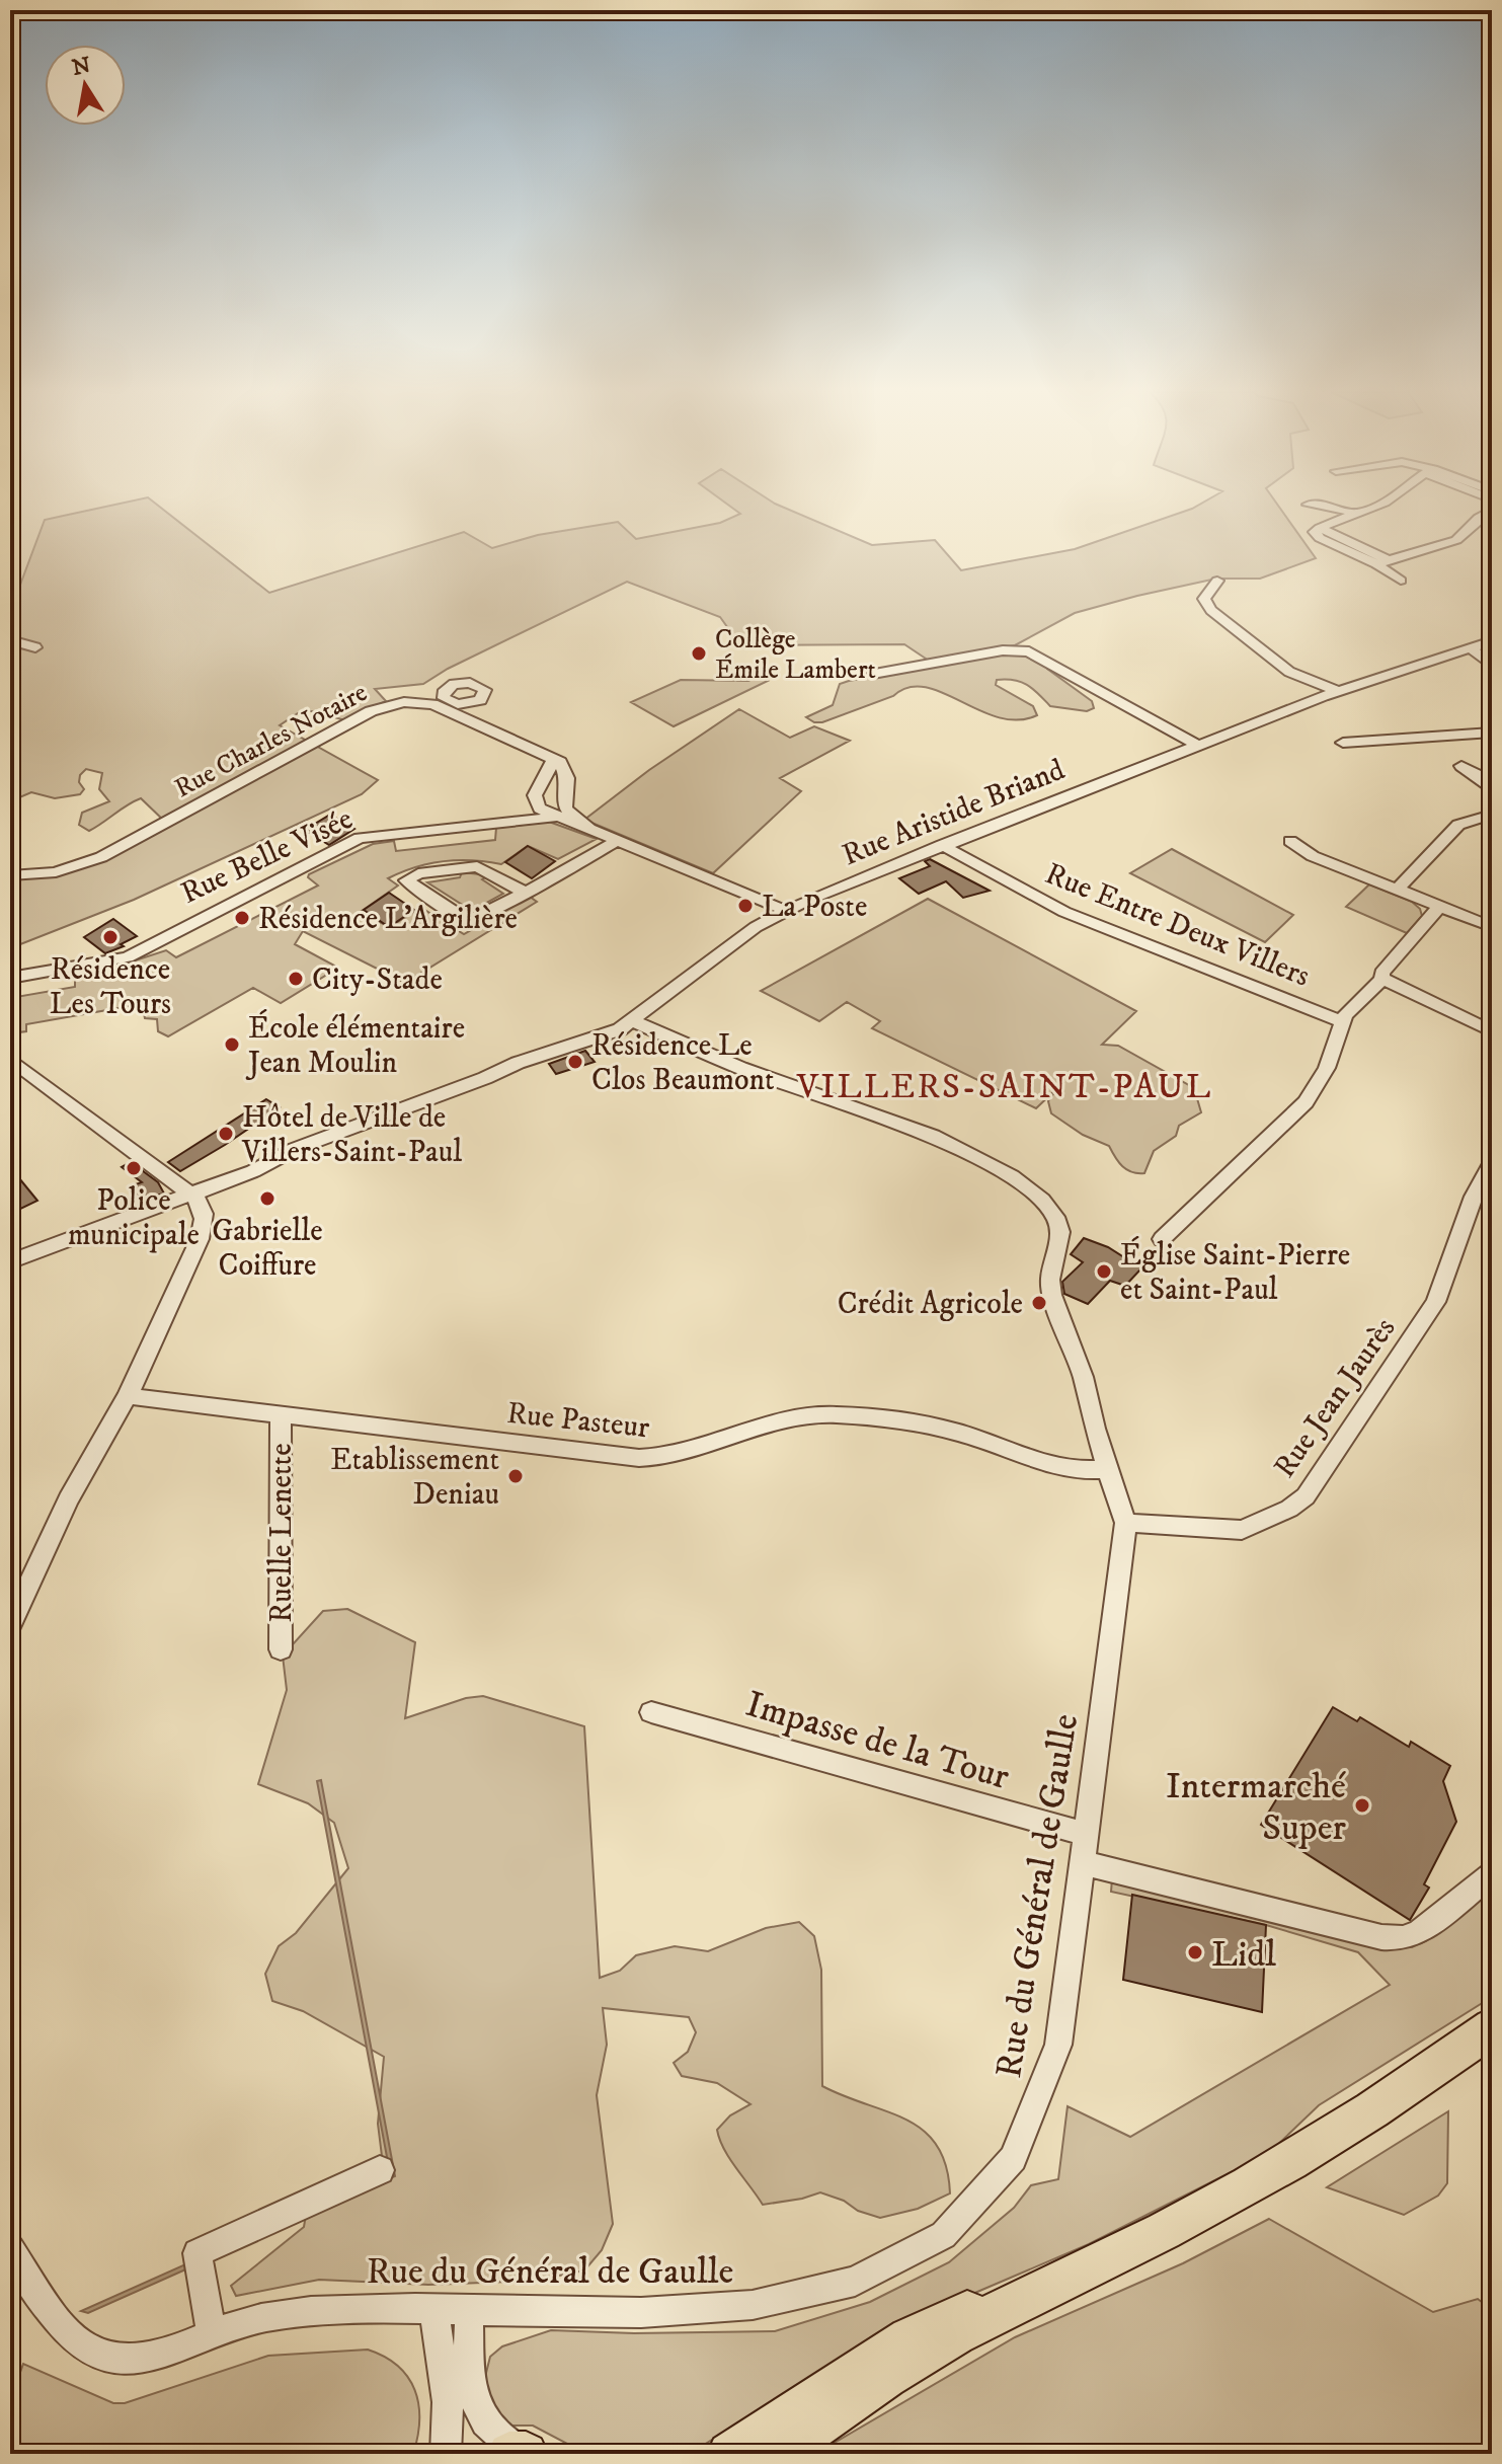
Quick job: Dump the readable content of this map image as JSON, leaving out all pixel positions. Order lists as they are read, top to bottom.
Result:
{
  "streets": {
    "street": [
      "Rue Charles Notaire",
      "Rue Aristide Briand",
      "Rue Belle Visée",
      "Rue Entre Deux Villers",
      "Rue Jean Jaurès",
      "Rue Pasteur",
      "Ruelle Lenette",
      "Impasse de la Tour",
      "Rue du Général de Gaulle"
    ]
  },
  "crossings": [
    ["Rue Aristide Briand", "Rue Entre Deux Villers"],
    ["Rue Aristide Briand", "Rue du Général de Gaulle"],
    ["Rue Jean Jaurès", "Rue du Général de Gaulle"],
    ["Rue Pasteur", "Ruelle Lenette"],
    ["Rue Pasteur", "Rue du Général de Gaulle"],
    ["Impasse de la Tour", "Rue du Général de Gaulle"]
  ],
  "districts": ["VILLERS-SAINT-PAUL"],
  "places": [
    "Collège Émile Lambert",
    "La Poste",
    "Résidence L’Argilière",
    "Résidence Les Tours",
    "City-Stade",
    "École élémentaire Jean Moulin",
    "Résidence Le Clos Beaumont",
    "Hôtel de Ville de Villers-Saint-Paul",
    "Police municipale",
    "Gabrielle Coiffure",
    "Église Saint-Pierre et Saint-Paul",
    "Crédit Agricole",
    "Etablissement Deniau",
    "Intermarché Super",
    "Lidl"
  ],
  "north": "top"
}
